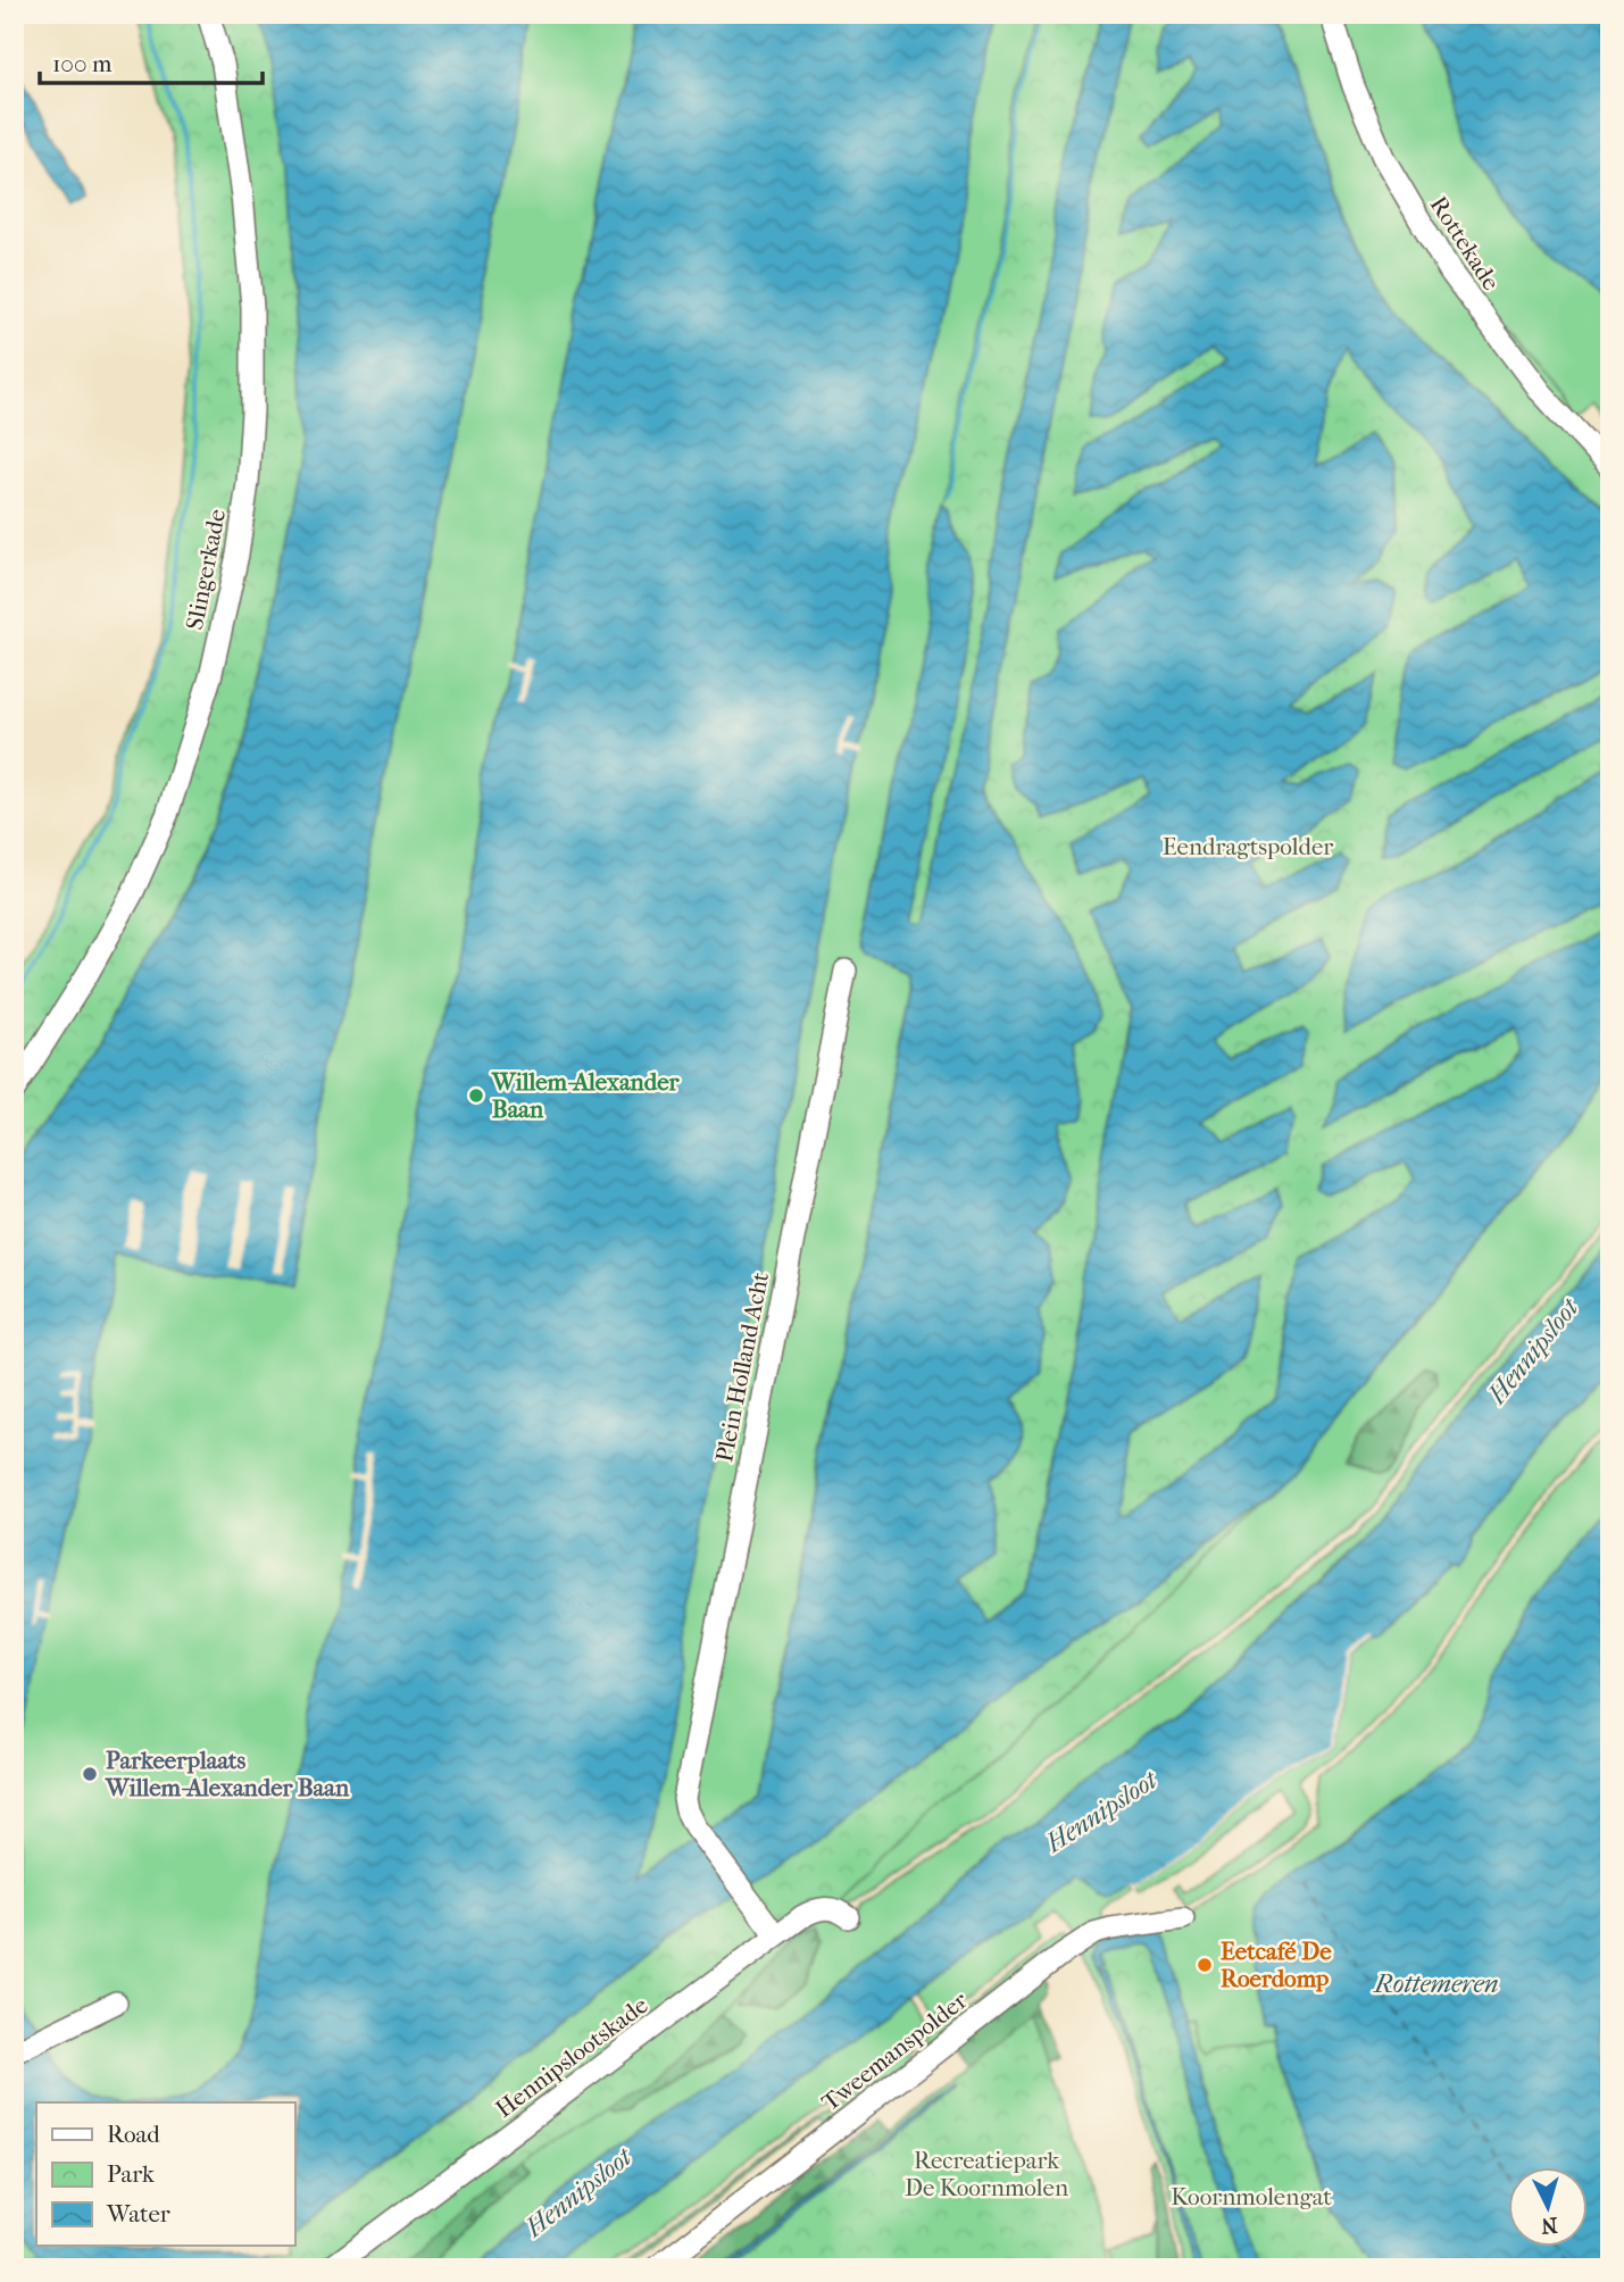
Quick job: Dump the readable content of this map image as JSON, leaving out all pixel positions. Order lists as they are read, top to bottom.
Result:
{
  "streets": {
    "street": [
      "Rottekade",
      "Slingerkade",
      "Plein Holland Acht",
      "Tweemanspolder",
      "Hennipslootskade"
    ]
  },
  "crossings": [
    ["Plein Holland Acht", "Hennipslootskade"]
  ],
  "water": ["Hennipsloot", "Rottemeren"],
  "parks": ["Eendragtspolder", "Recreatiepark De Koornmolen", "Koornmolengat"],
  "places": ["Willem-Alexander Baan", "Parkeerplaats Willem-Alexander Baan", "Eetcafé De Roerdomp"],
  "legend": ["Road", "Park", "Water"],
  "scale_bar": "100 m",
  "north": "bottom"
}
